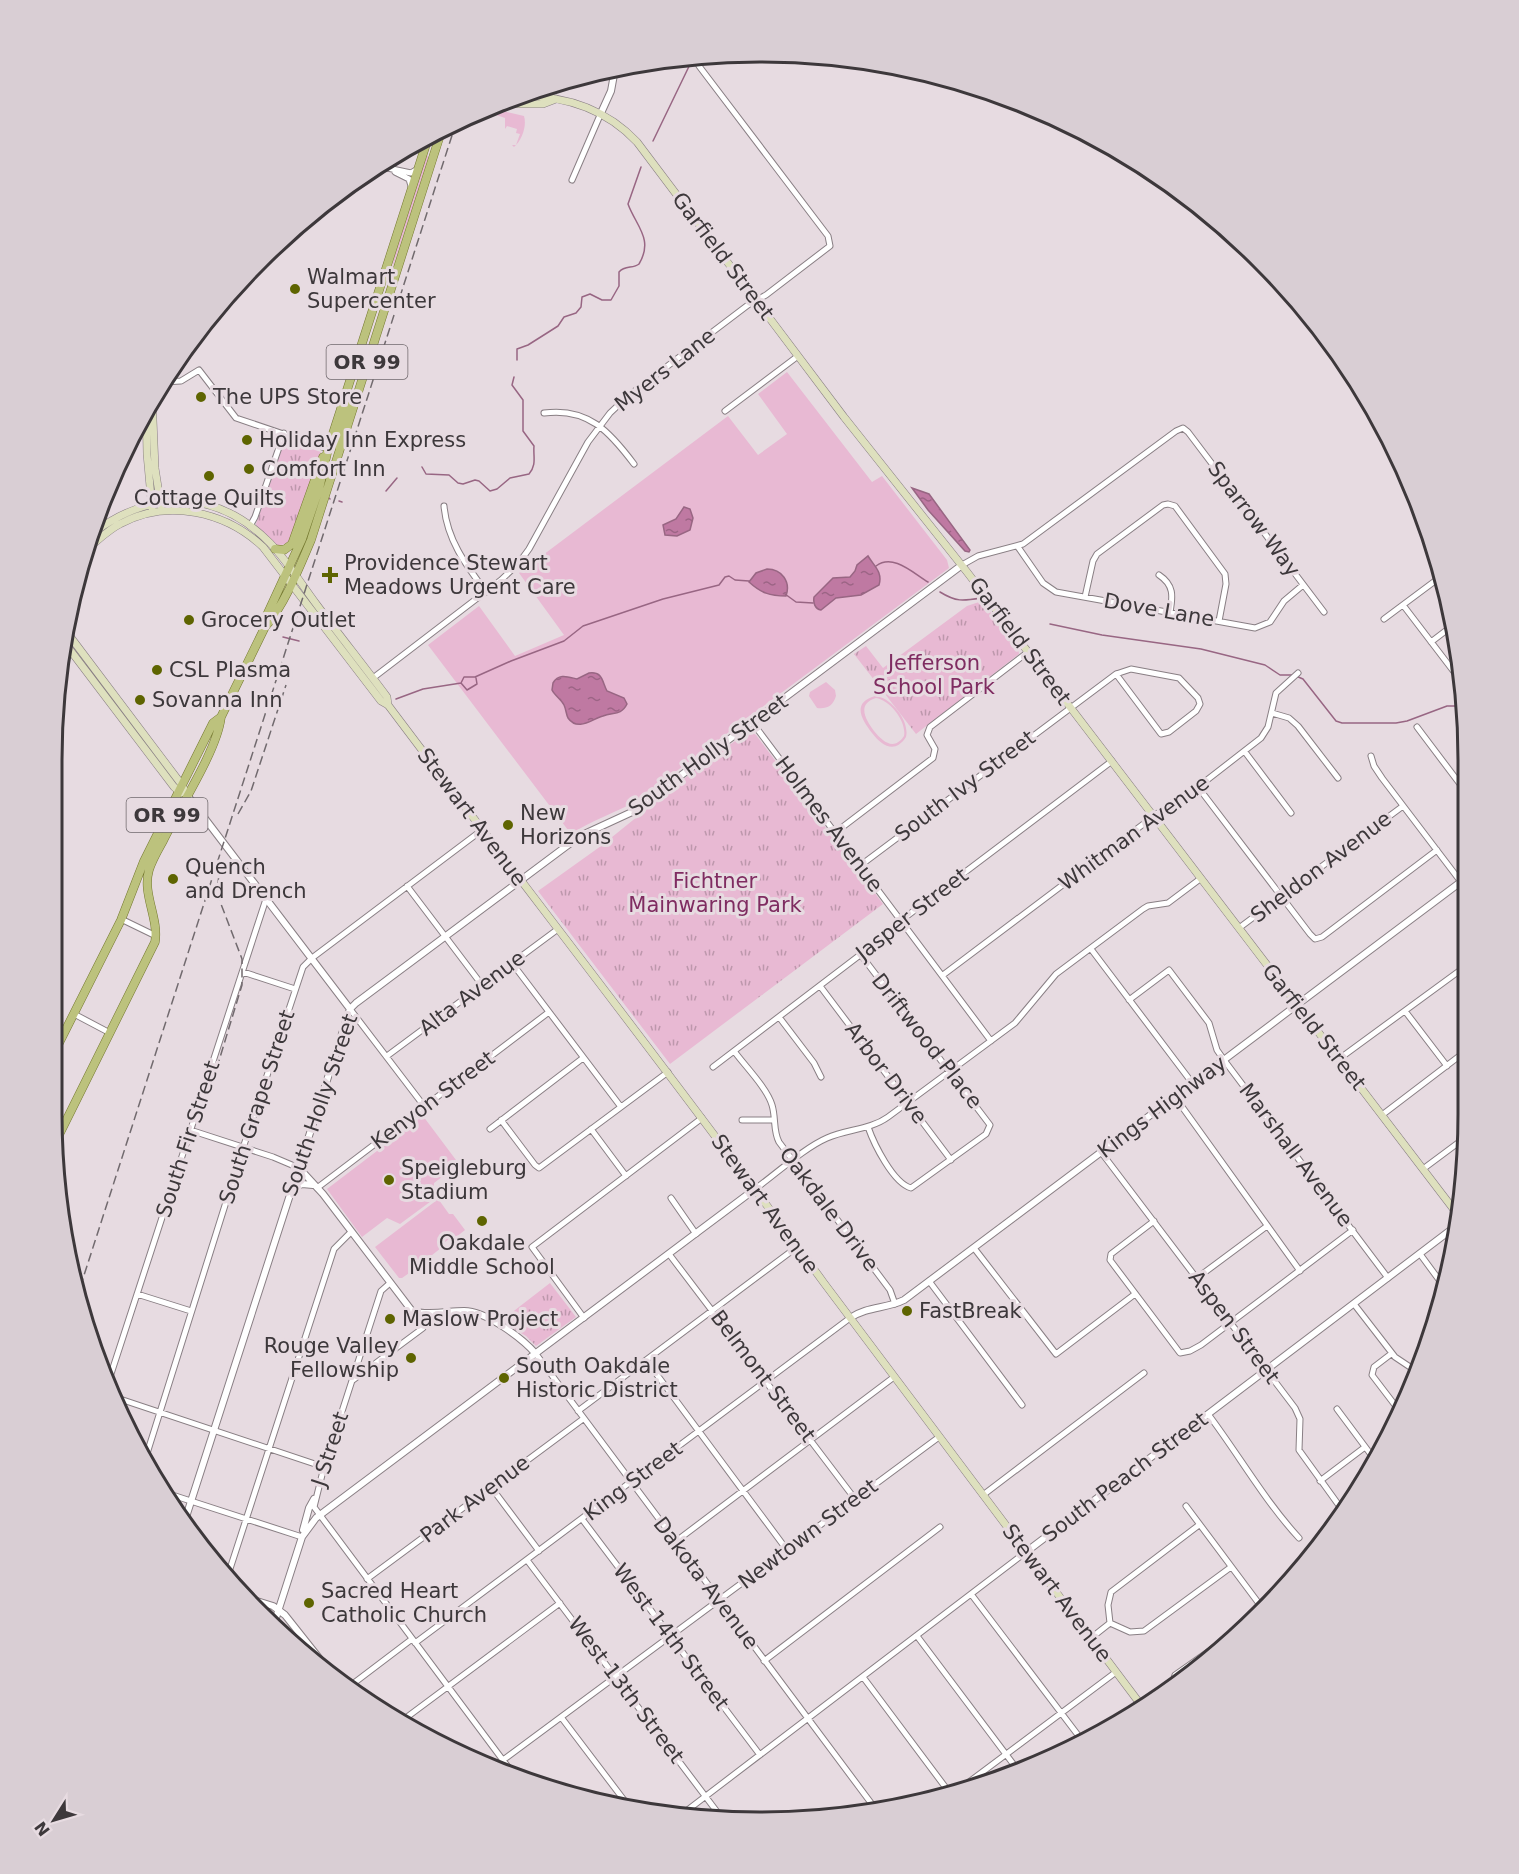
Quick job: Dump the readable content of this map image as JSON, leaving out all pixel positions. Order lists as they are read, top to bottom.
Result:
{
  "streets": {
    "main road": ["Garfield Street", "OR 99", "Stewart Avenue"],
    "street": [
      "Myers Lane",
      "Sparrow Way",
      "Dove Lane",
      "South Holly Street",
      "South Ivy Street",
      "Holmes Avenue",
      "Whitman Avenue",
      "Sheldon Avenue",
      "Jasper Street",
      "Alta Avenue",
      "Driftwood Place",
      "Arbor Drive",
      "Kenyon Street",
      "South Grape Street",
      "Kings Highway",
      "South Fir Street",
      "Marshall Avenue",
      "Oakdale Drive",
      "Aspen Street",
      "Belmont Street",
      "J Street",
      "South Peach Street",
      "King Street",
      "Park Avenue",
      "Newtown Street",
      "Dakota Avenue",
      "West 14th Street",
      "West 13th Street"
    ]
  },
  "crossings": [
    ["Garfield Street", "Myers Lane"],
    ["Garfield Street", "South Holly Street"],
    ["Garfield Street", "South Ivy Street"],
    ["Garfield Street", "Whitman Avenue"],
    ["Garfield Street", "Sheldon Avenue"],
    ["Garfield Street", "Jasper Street"],
    ["Garfield Street", "Kings Highway"],
    ["OR 99", "Stewart Avenue"],
    ["Myers Lane", "Stewart Avenue"],
    ["Sparrow Way", "Dove Lane"],
    ["Sparrow Way", "South Holly Street"],
    ["Dove Lane", "South Holly Street"],
    ["South Holly Street", "Stewart Avenue"],
    ["South Holly Street", "Holmes Avenue"],
    ["South Ivy Street", "Holmes Avenue"],
    ["Stewart Avenue", "Alta Avenue"],
    ["Stewart Avenue", "South Grape Street"],
    ["Stewart Avenue", "Kings Highway"],
    ["Stewart Avenue", "South Peach Street"],
    ["Stewart Avenue", "King Street"],
    ["Stewart Avenue", "Newtown Street"],
    ["Holmes Avenue", "Whitman Avenue"],
    ["Holmes Avenue", "Jasper Street"],
    ["Jasper Street", "Driftwood Place"],
    ["Jasper Street", "Arbor Drive"],
    ["Jasper Street", "Oakdale Drive"],
    ["Driftwood Place", "Arbor Drive"],
    ["Kings Highway", "Marshall Avenue"],
    ["Kings Highway", "Oakdale Drive"],
    ["Kings Highway", "Aspen Street"],
    ["Kings Highway", "King Street"],
    ["Marshall Avenue", "South Peach Street"],
    ["Aspen Street", "South Peach Street"],
    ["Belmont Street", "King Street"],
    ["Belmont Street", "Newtown Street"],
    ["South Peach Street", "Dakota Avenue"],
    ["South Peach Street", "West 14th Street"],
    ["South Peach Street", "West 13th Street"],
    ["King Street", "Dakota Avenue"],
    ["King Street", "West 14th Street"],
    ["King Street", "West 13th Street"],
    ["Park Avenue", "Dakota Avenue"],
    ["Newtown Street", "Dakota Avenue"],
    ["Newtown Street", "West 14th Street"],
    ["Newtown Street", "West 13th Street"]
  ],
  "parks": ["Jefferson School Park", "Fichtner Mainwaring Park"],
  "places": {
    "other": [
      "Walmart Supercenter",
      "The UPS Store",
      "Holiday Inn Express",
      "Comfort Inn",
      "Cottage Quilts",
      "Grocery Outlet",
      "CSL Plasma",
      "Sovanna Inn",
      "New Horizons",
      "Quench and Drench",
      "Speigleburg Stadium",
      "Oakdale Middle School",
      "FastBreak",
      "Maslow Project",
      "Rouge Valley Fellowship",
      "South Oakdale Historic District",
      "Sacred Heart Catholic Church"
    ],
    "health": ["Providence Stewart Meadows Urgent Care"]
  },
  "north": "bottom left"
}
